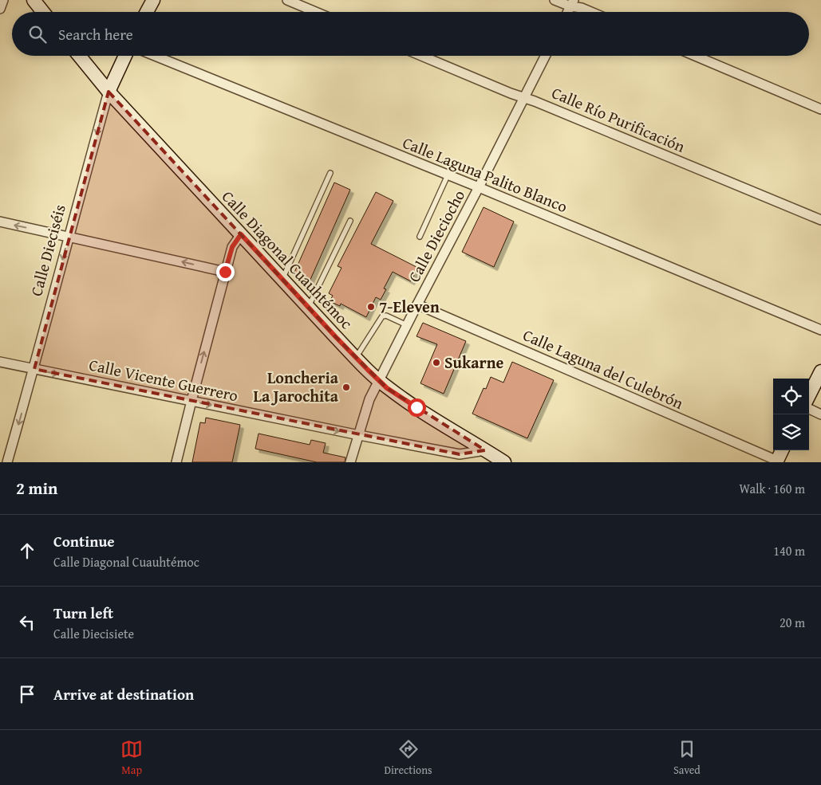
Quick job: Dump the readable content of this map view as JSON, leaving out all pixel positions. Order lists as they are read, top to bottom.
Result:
{
  "streets": {
    "main road": ["Calle Dieciséis", "Calle Diagonal Cuauhtémoc"],
    "street": [
      "Calle Río Purificación",
      "Calle Laguna Palito Blanco",
      "Calle Dieciocho",
      "Calle Laguna del Culebrón",
      "Calle Vicente Guerrero"
    ]
  },
  "crossings": [
    ["Calle Río Purificación", "Calle Dieciocho"],
    ["Calle Laguna Palito Blanco", "Calle Dieciocho"],
    ["Calle Dieciocho", "Calle Diagonal Cuauhtémoc"],
    ["Calle Dieciocho", "Calle Laguna del Culebrón"],
    ["Calle Dieciocho", "Calle Vicente Guerrero"],
    ["Calle Dieciséis", "Calle Diagonal Cuauhtémoc"],
    ["Calle Dieciséis", "Calle Vicente Guerrero"],
    ["Calle Diagonal Cuauhtémoc", "Calle Vicente Guerrero"]
  ],
  "one_way": ["Calle Dieciséis", "Calle Vicente Guerrero"],
  "places": ["7-Eleven", "Sukarne", "Loncheria La Jarochita"],
  "page": {
    "search": "Search here",
    "heading": ["2 min", "Walk · 160 m"],
    "list": [
      ["Continue", "Calle Diagonal Cuauhtémoc", "140 m"],
      ["Turn left", "Calle Diecisiete", "20 m"],
      "Arrive at destination"
    ],
    "nav": ["Map", "Directions", "Saved"]
  }
}
